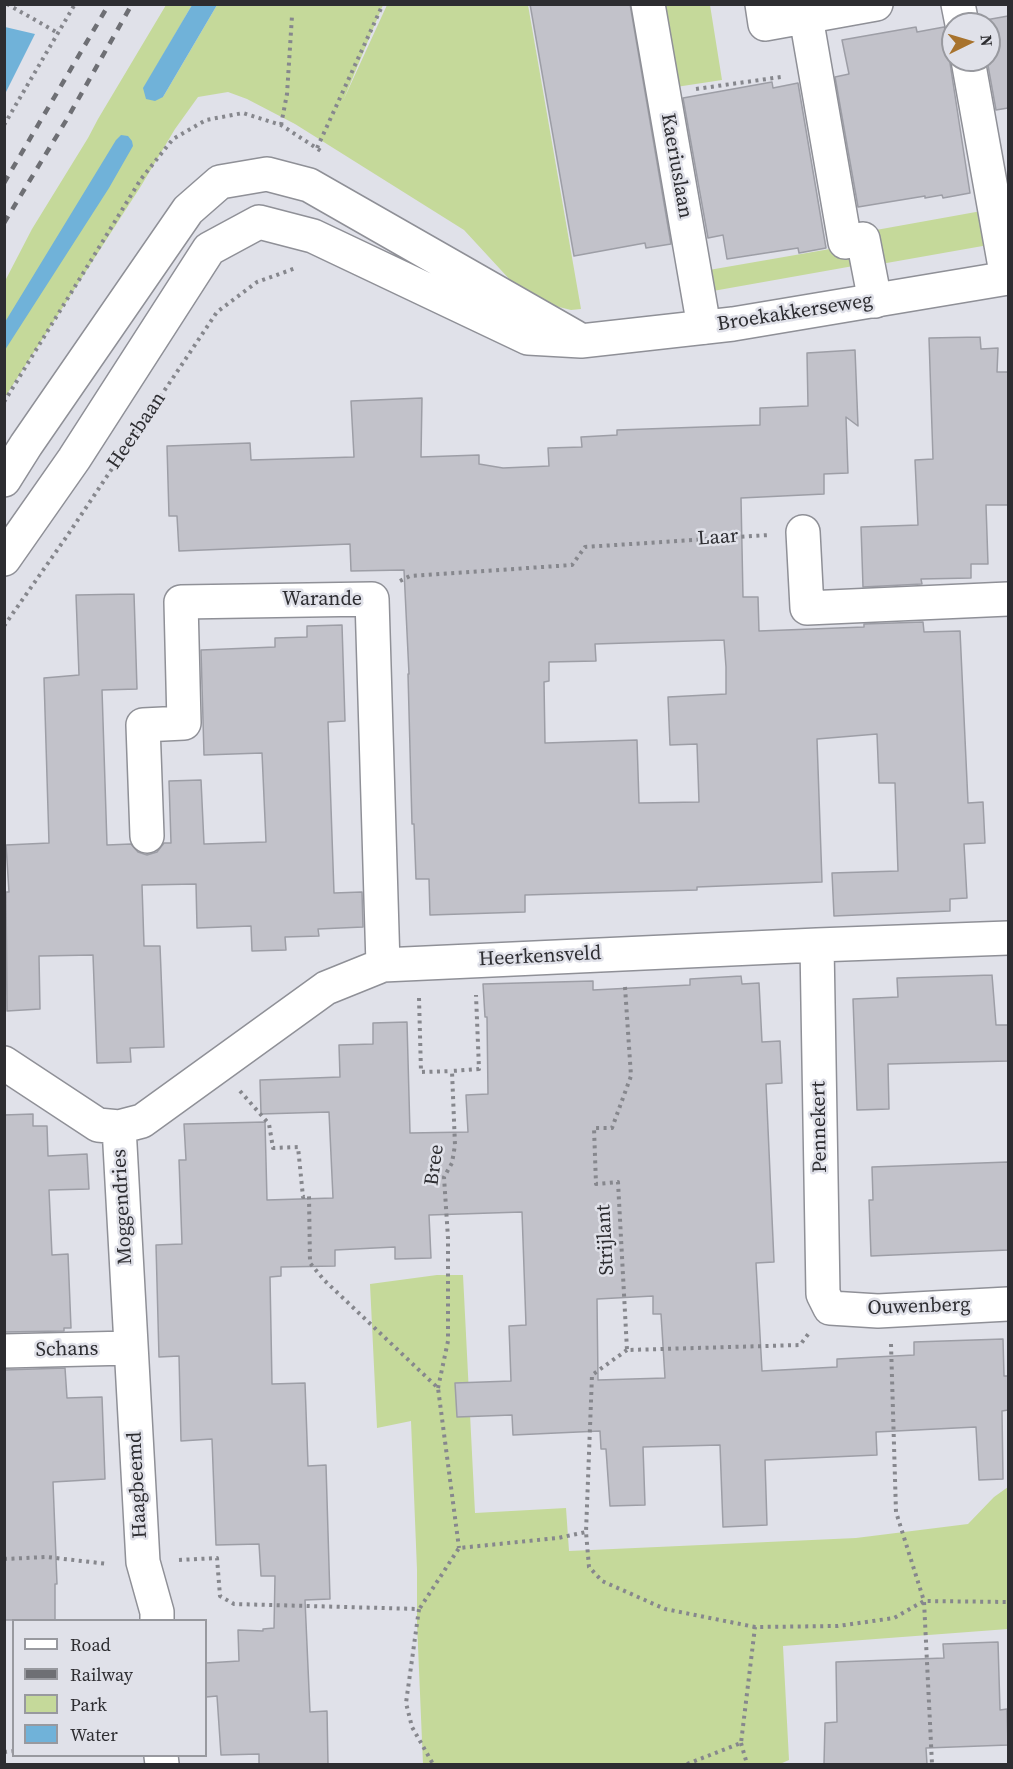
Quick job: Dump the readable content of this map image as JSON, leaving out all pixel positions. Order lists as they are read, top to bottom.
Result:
{
  "streets": {
    "street": [
      "Kaeriuslaan",
      "Broekakkerseweg",
      "Heerbaan",
      "Warande",
      "Heerkensveld",
      "Pennekert",
      "Moggendries",
      "Ouwenberg",
      "Schans",
      "Haagbeemd"
    ],
    "path": ["Laar", "Bree", "Strijlant"]
  },
  "crossings": [
    ["Kaeriuslaan", "Broekakkerseweg"],
    ["Broekakkerseweg", "Heerbaan"],
    ["Laar", "Warande"],
    ["Warande", "Heerkensveld"],
    ["Heerkensveld", "Pennekert"],
    ["Heerkensveld", "Moggendries"],
    ["Heerkensveld", "Strijlant"],
    ["Pennekert", "Ouwenberg"],
    ["Moggendries", "Schans"],
    ["Moggendries", "Haagbeemd"],
    ["Schans", "Haagbeemd"]
  ],
  "legend": [
    "Road",
    "Railway",
    "Park",
    "Water"
  ],
  "north": "right"
}
